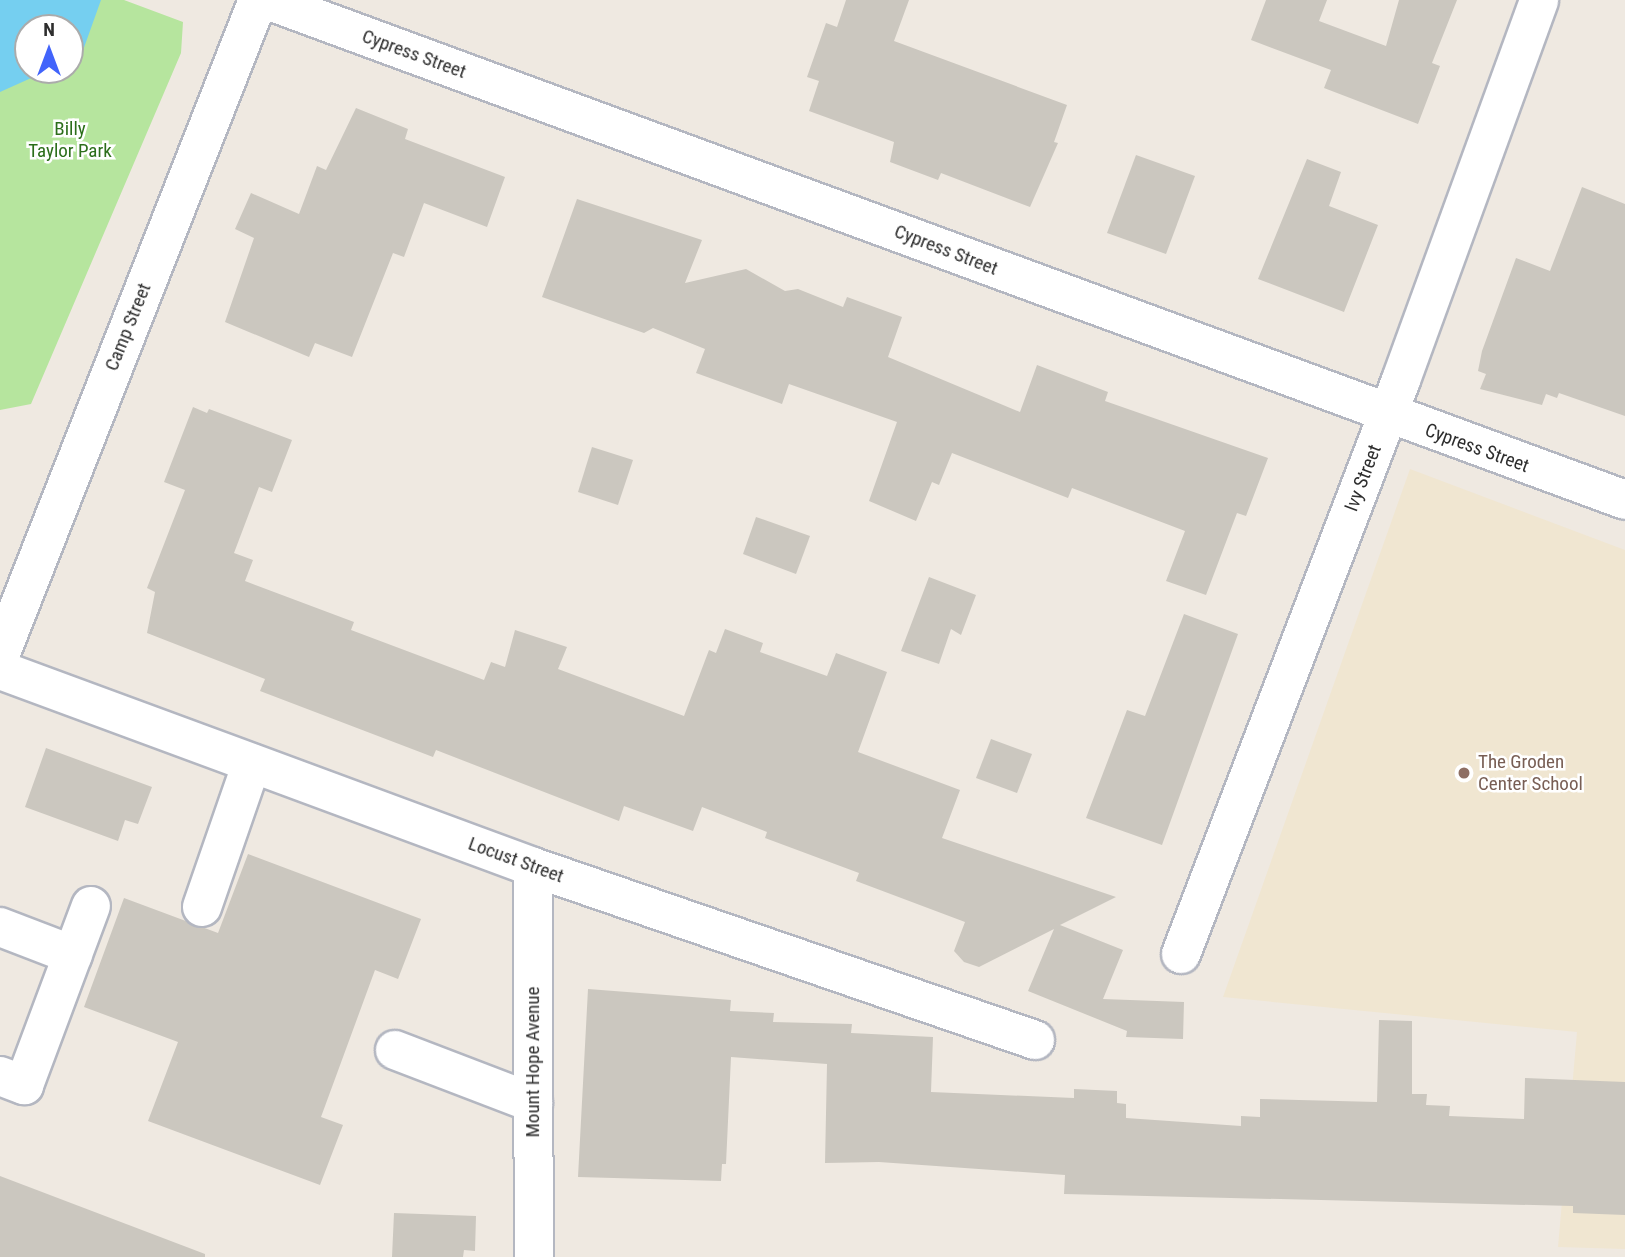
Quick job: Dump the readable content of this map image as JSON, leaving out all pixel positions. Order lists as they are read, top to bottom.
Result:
{
  "streets": {
    "street": [
      "Cypress Street",
      "Camp Street",
      "Ivy Street",
      "Locust Street",
      "Mount Hope Avenue"
    ]
  },
  "crossings": [
    ["Cypress Street", "Ivy Street"],
    ["Locust Street", "Mount Hope Avenue"]
  ],
  "parks": ["Billy Taylor Park"],
  "places": ["The Groden Center School"],
  "north": "top"
}
